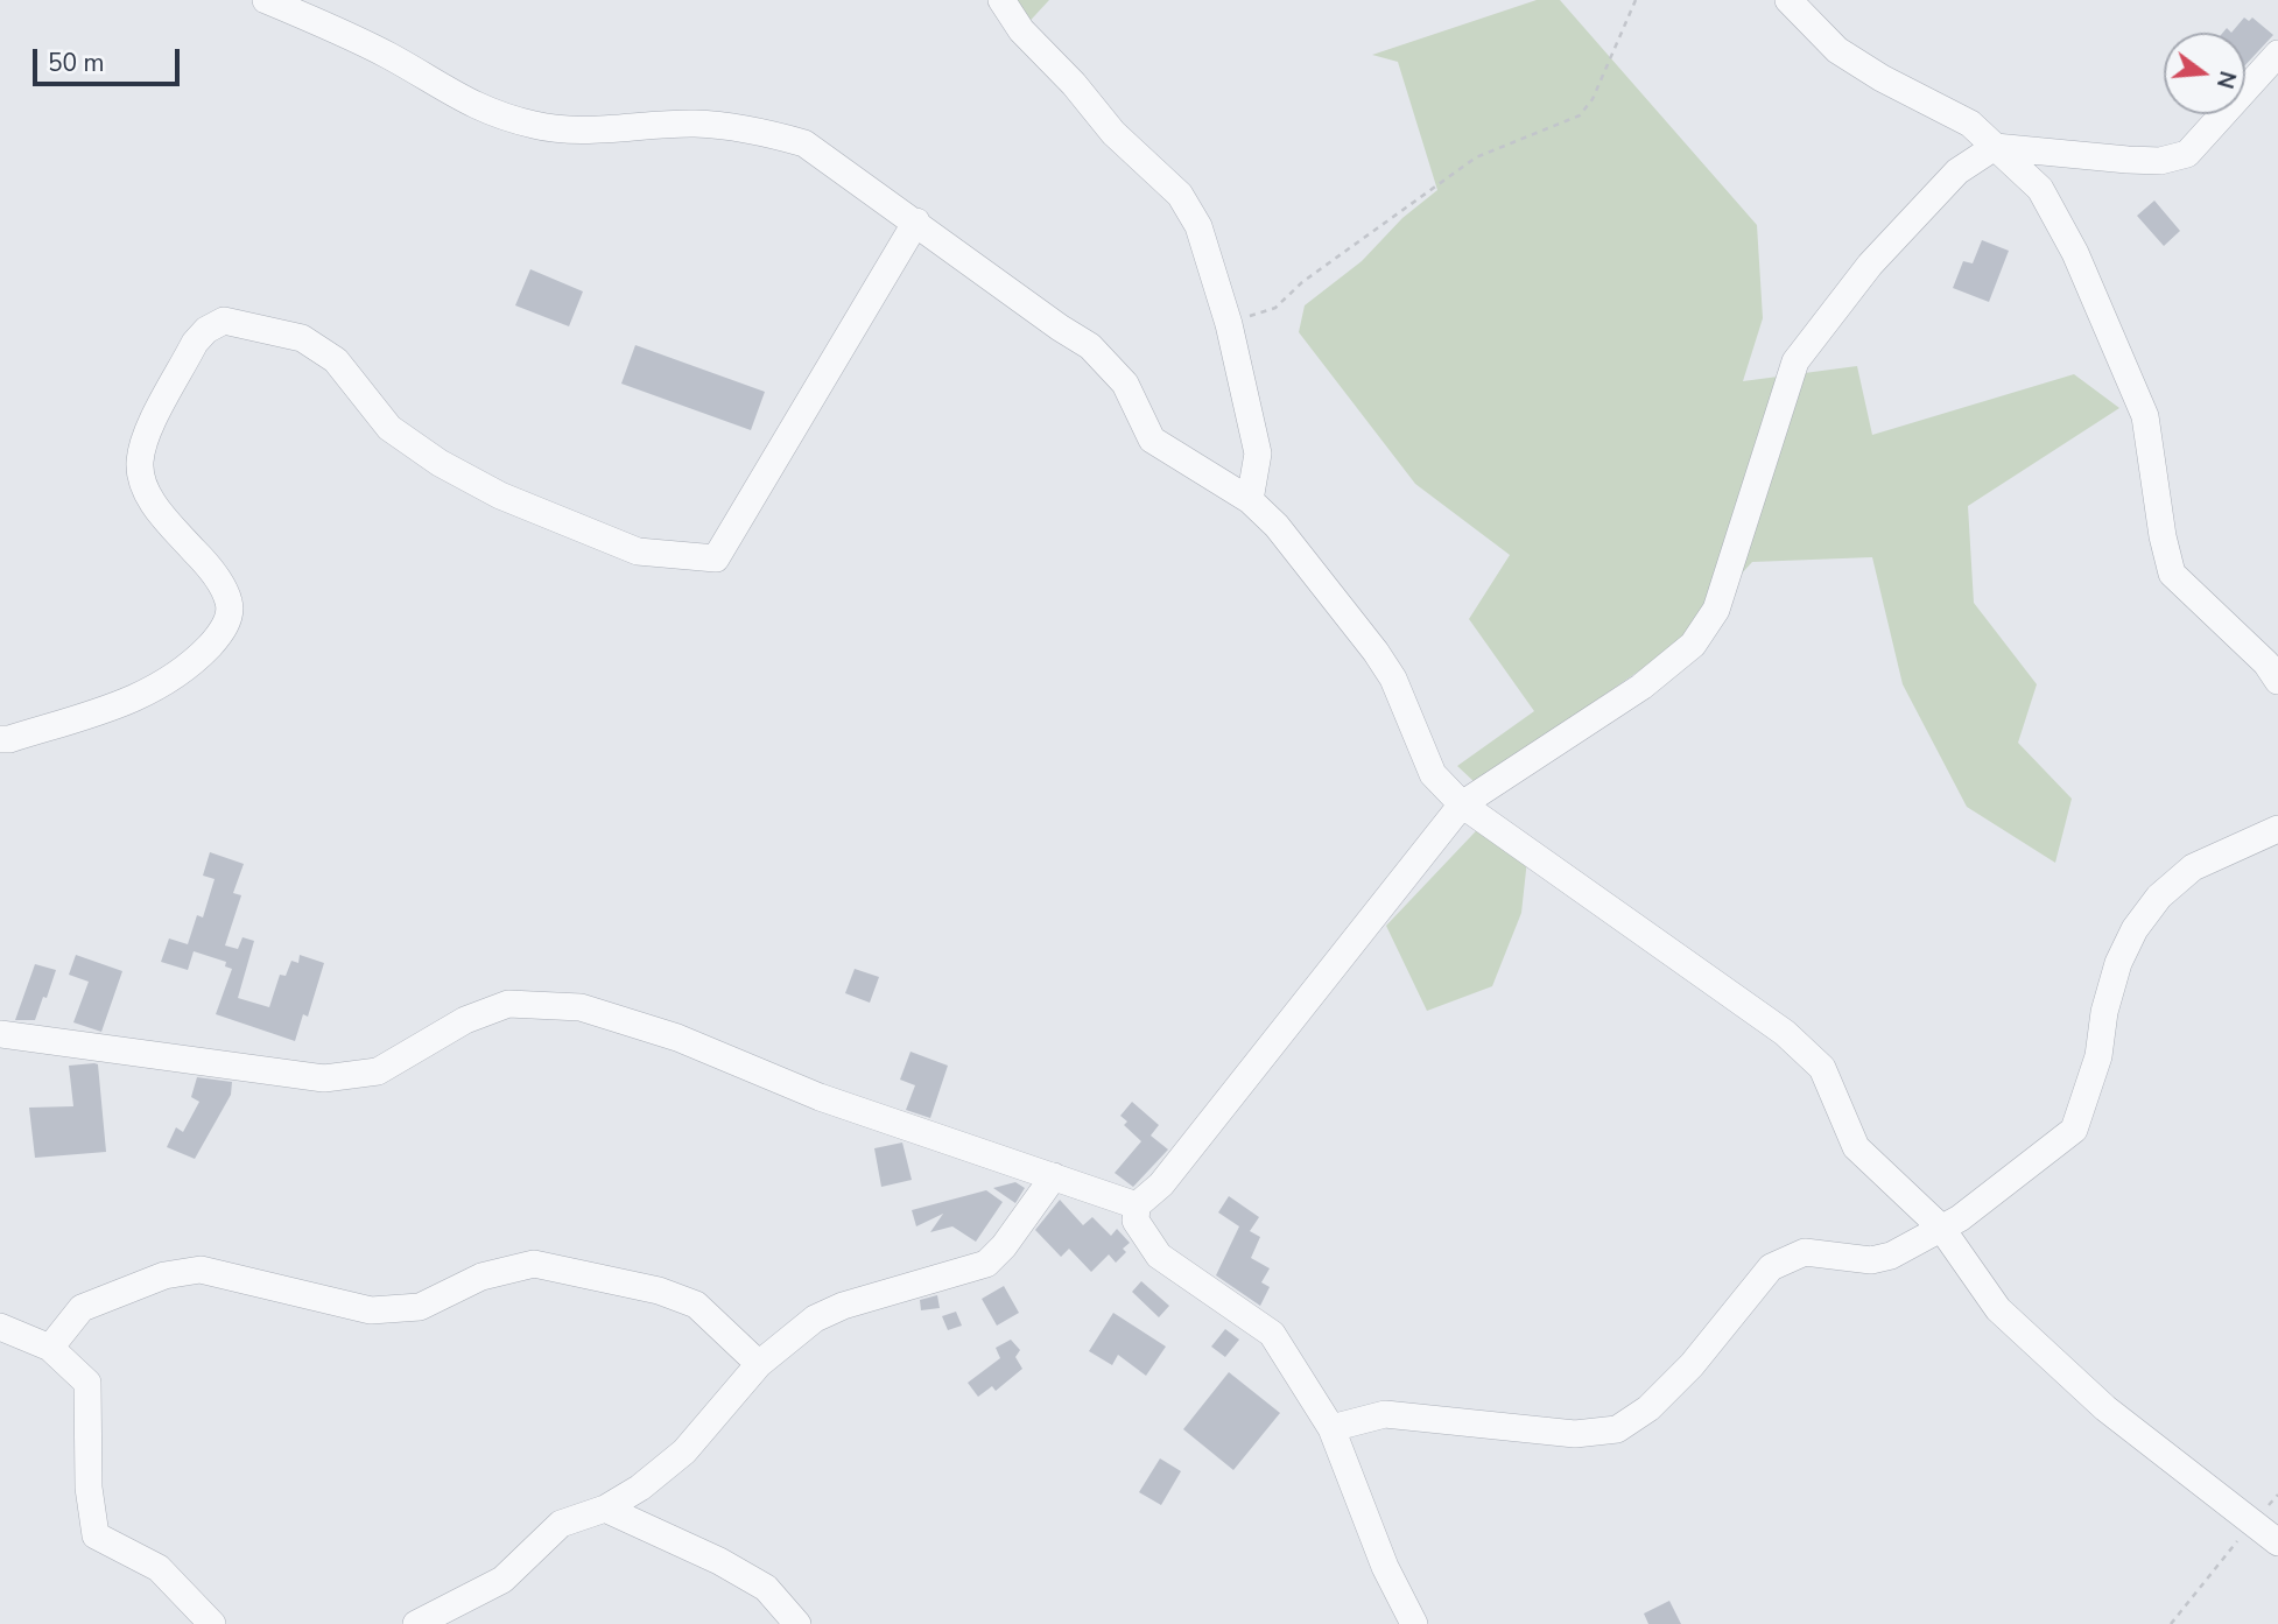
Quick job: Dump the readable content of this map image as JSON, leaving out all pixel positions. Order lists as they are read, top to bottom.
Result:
{
  "scale_bar": "50 m",
  "north": "right"
}
